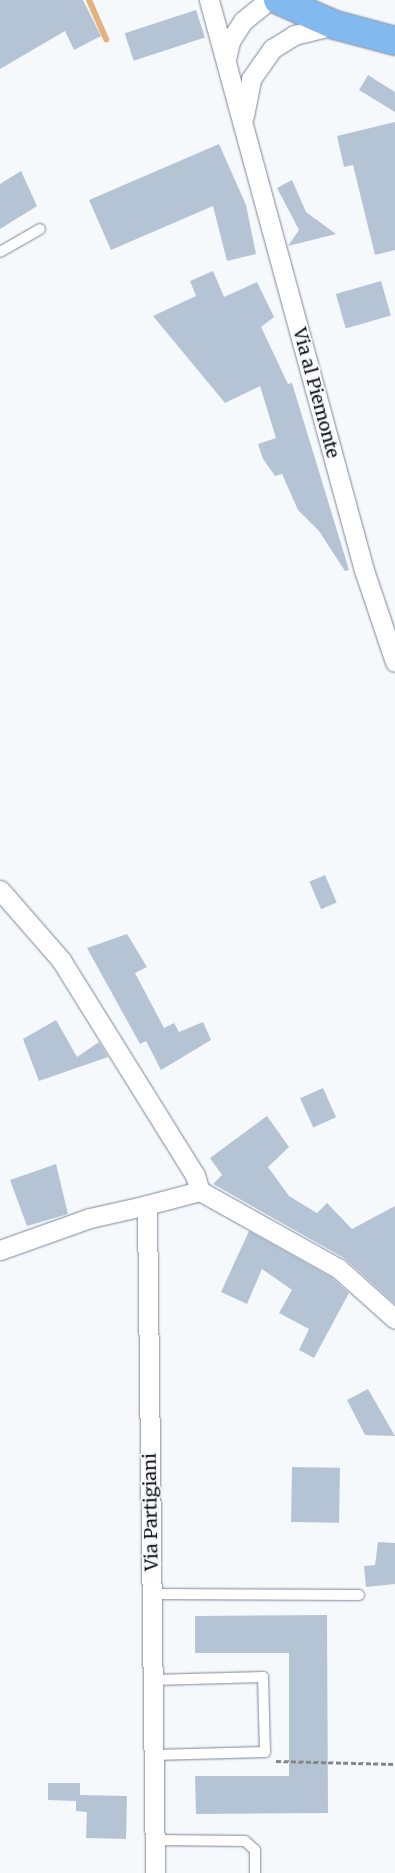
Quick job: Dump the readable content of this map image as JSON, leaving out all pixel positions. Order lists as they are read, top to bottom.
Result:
{
  "streets": {
    "main road": ["Via al Piemonte"],
    "street": ["Via Partigiani"]
  }
}
